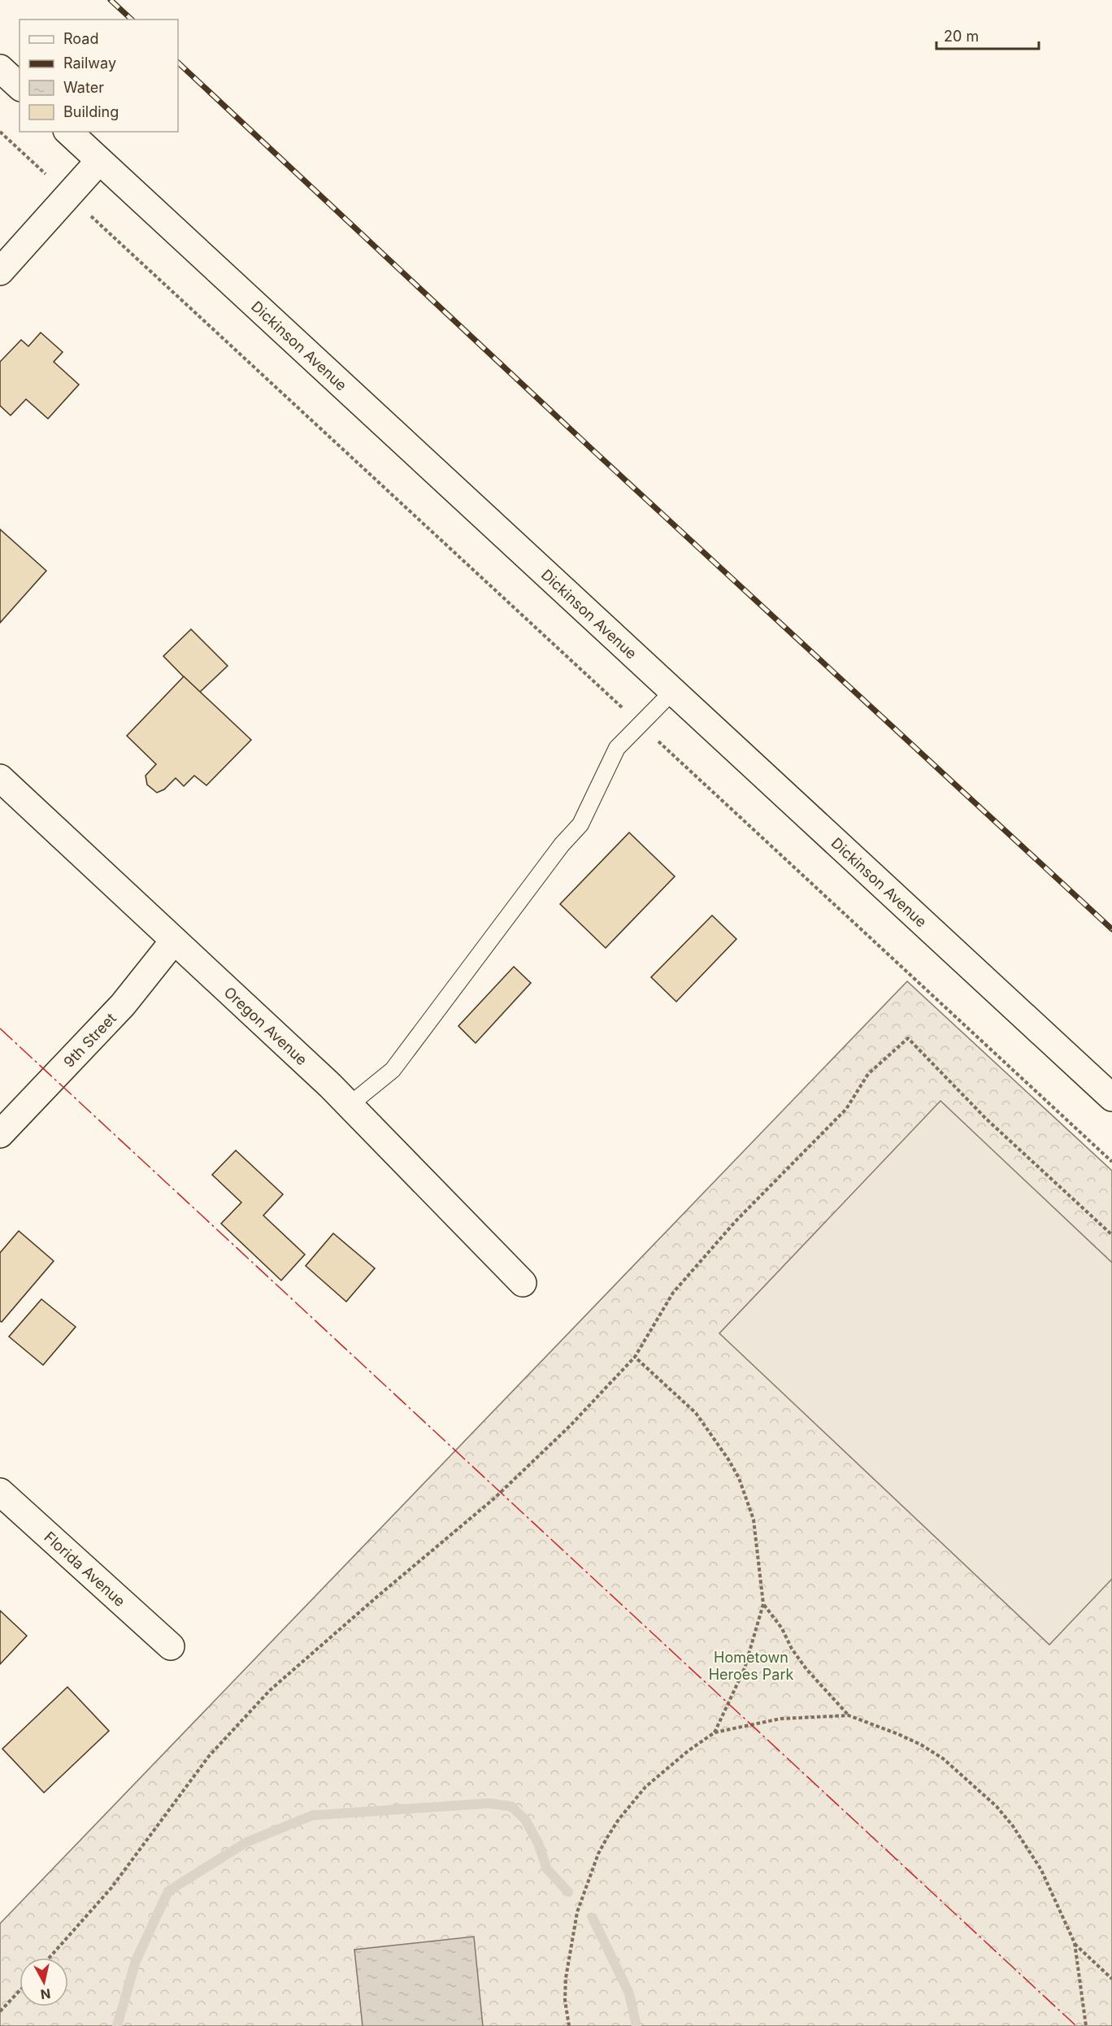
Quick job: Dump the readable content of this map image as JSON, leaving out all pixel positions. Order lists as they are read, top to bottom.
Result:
{
  "streets": {
    "street": [
      "Dickinson Avenue",
      "Oregon Avenue",
      "9th Street",
      "Florida Avenue"
    ]
  },
  "crossings": [
    ["Oregon Avenue", "9th Street"]
  ],
  "parks": ["Hometown Heroes Park"],
  "legend": [
    "Road",
    "Railway",
    "Water",
    "Building"
  ],
  "scale_bar": "20 m",
  "north": "bottom"
}
